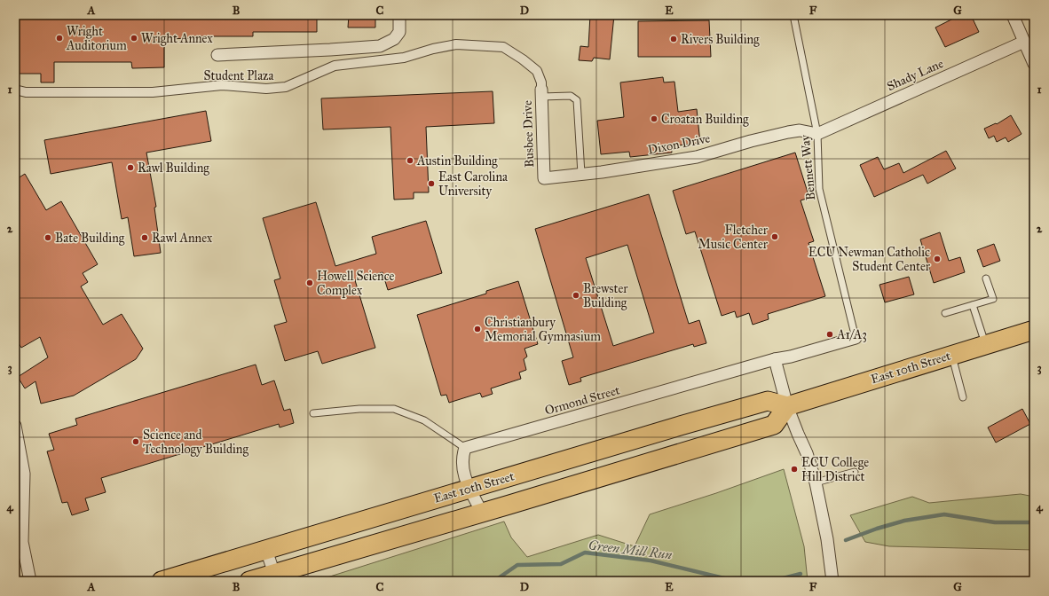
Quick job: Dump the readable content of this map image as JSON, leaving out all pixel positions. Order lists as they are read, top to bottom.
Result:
{
  "streets": {
    "main road": ["East 10th Street"],
    "street": [
      "Shady Lane",
      "Student Plaza",
      "Busbee Drive",
      "Dixon Drive",
      "Ormond Street"
    ],
    "lane": ["Bennett Way"]
  },
  "crossings": [
    ["Shady Lane", "Dixon Drive"],
    ["Shady Lane", "Bennett Way"],
    ["Student Plaza", "Busbee Drive"],
    ["Busbee Drive", "Dixon Drive"],
    ["Dixon Drive", "Bennett Way"],
    ["Bennett Way", "Ormond Street"]
  ],
  "water": ["Green Mill Run"],
  "places": [
    "Wright Auditorium",
    "Wright Annex",
    "Rivers Building",
    "Croatan Building",
    "Austin Building",
    "Rawl Building",
    "East Carolina University",
    "Fletcher Music Center",
    "Bate Building",
    "Rawl Annex",
    "ECU Newman Catholic Student Center",
    "Howell Science Complex",
    "Brewster Building",
    "Christianbury Memorial Gymnasium",
    "A1/A3",
    "Science and Technology Building",
    "ECU College Hill District"
  ],
  "grid": {
    "columns": [
      "A",
      "B",
      "C",
      "D",
      "E",
      "F",
      "G"
    ],
    "rows": [
      "1",
      "2",
      "3",
      "4"
    ]
  }
}
